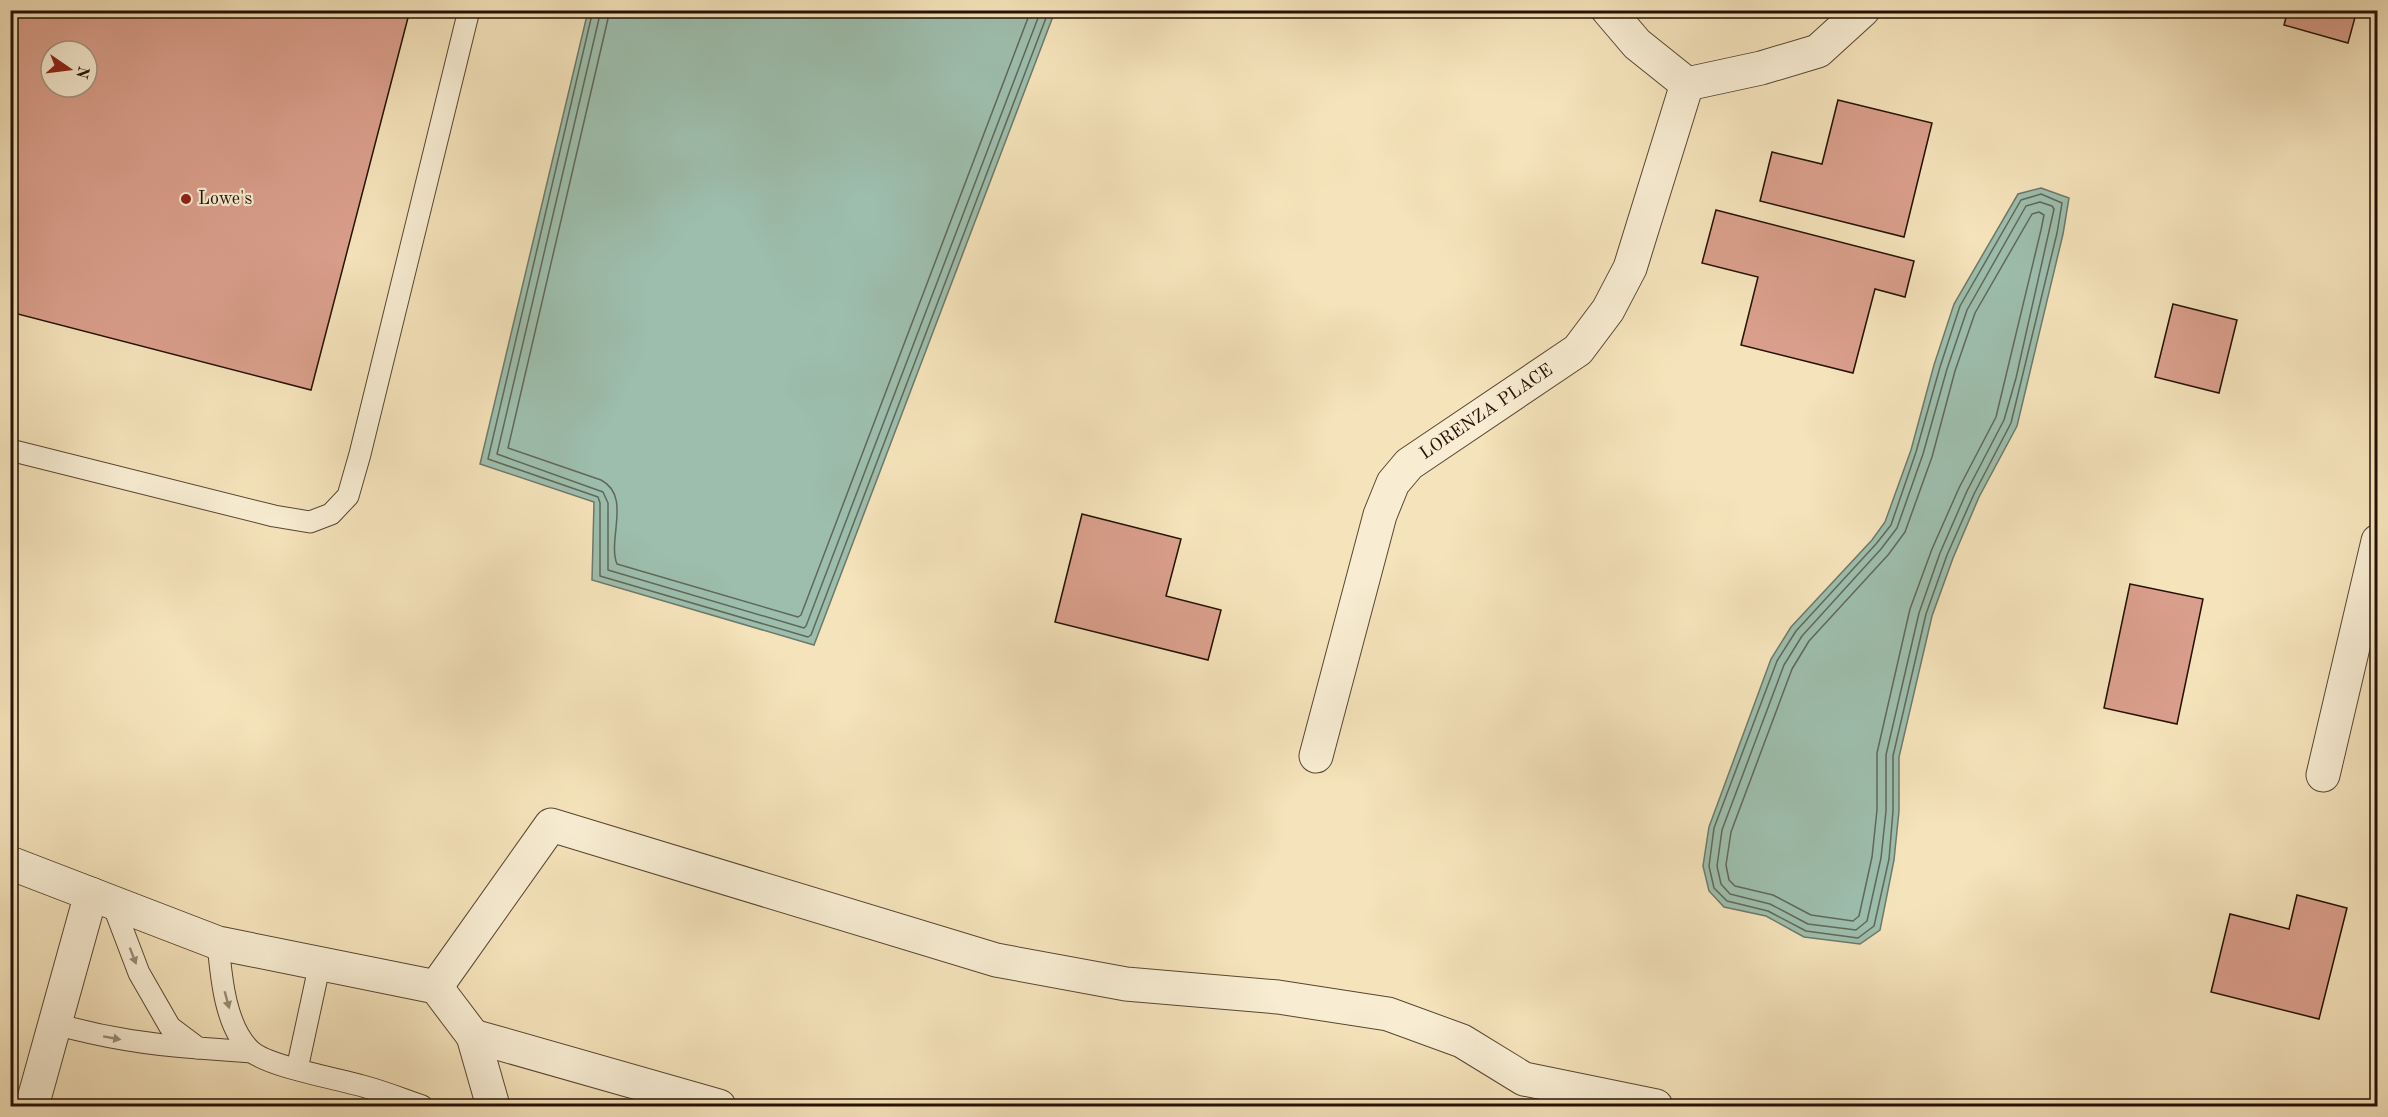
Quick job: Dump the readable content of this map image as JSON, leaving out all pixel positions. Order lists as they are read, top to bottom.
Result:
{
  "streets": {
    "street": ["LORENZA PLACE"]
  },
  "places": ["Lowe's"],
  "north": "right"
}
